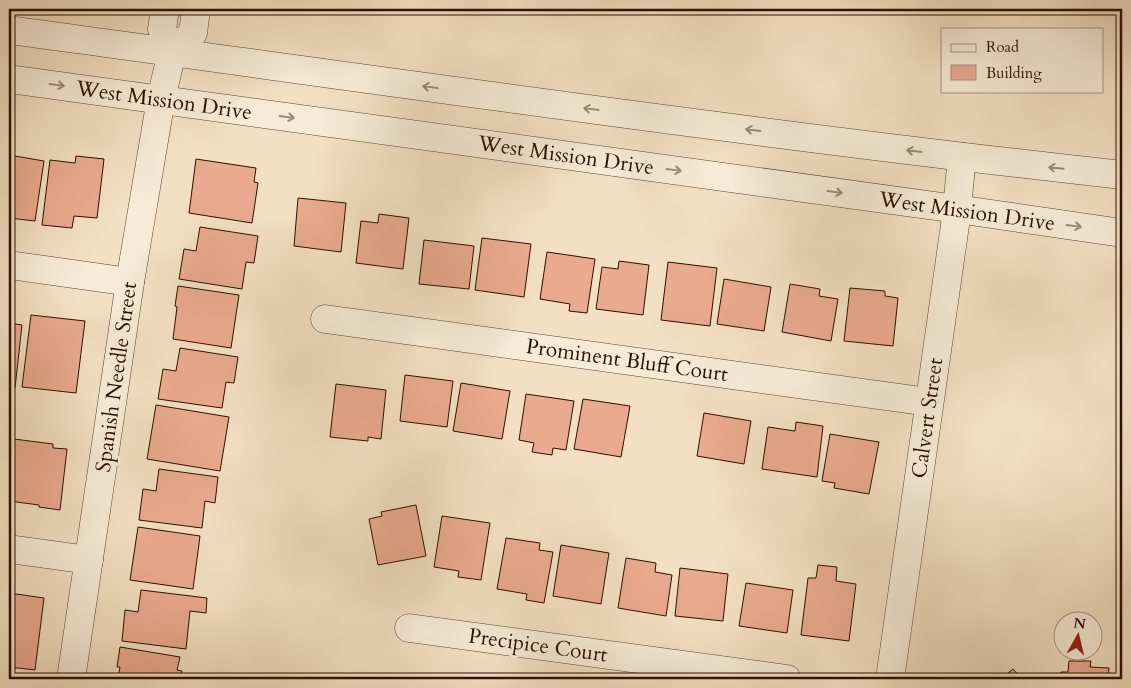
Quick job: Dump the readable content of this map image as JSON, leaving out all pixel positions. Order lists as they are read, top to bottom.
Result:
{
  "streets": {
    "street": [
      "West Mission Drive",
      "Prominent Bluff Court",
      "Spanish Needle Street",
      "Calvert Street",
      "Precipice Court"
    ]
  },
  "crossings": [
    ["West Mission Drive", "Spanish Needle Street"],
    ["West Mission Drive", "Calvert Street"],
    ["Prominent Bluff Court", "Calvert Street"]
  ],
  "legend": ["Road", "Building"],
  "north": "top"
}
